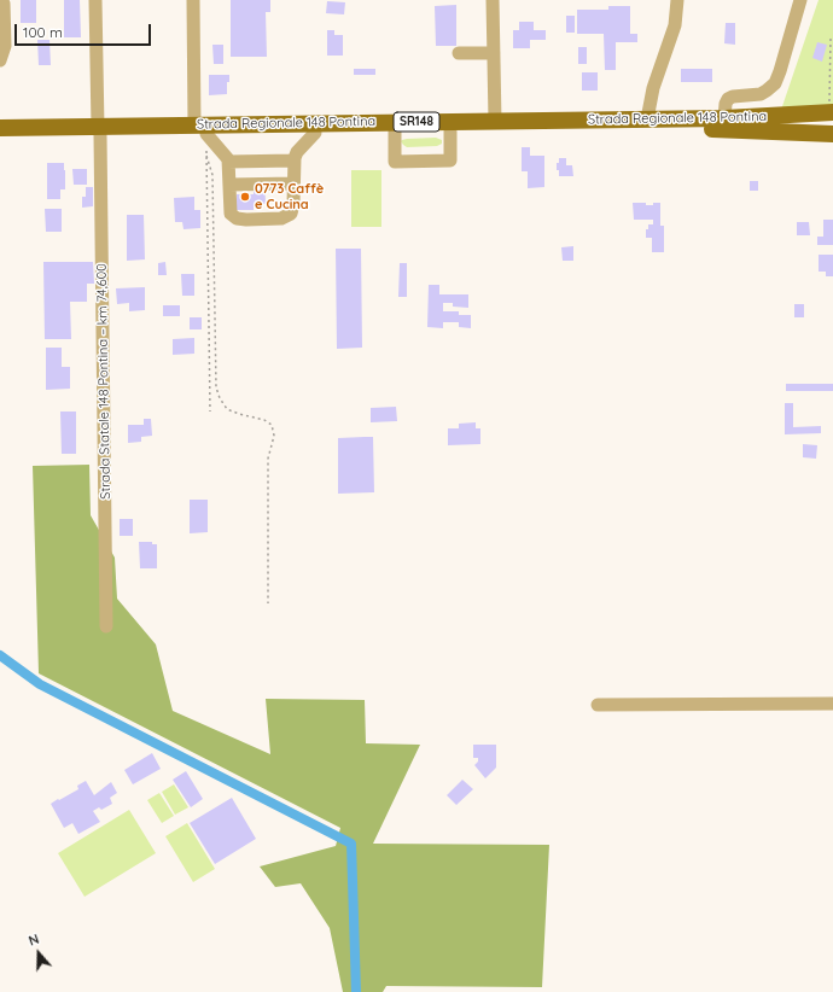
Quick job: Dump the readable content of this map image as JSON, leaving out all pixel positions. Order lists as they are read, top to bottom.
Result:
{
  "streets": {
    "main road": ["Strada Regionale 148 Pontina", "SR148"],
    "street": ["Strada Statale 148 Pontina – km 74,600"]
  },
  "crossings": [
    ["Strada Regionale 148 Pontina", "Strada Statale 148 Pontina – km 74,600"]
  ],
  "places": ["0773 Caffè e Cucina"],
  "scale_bar": "100 m",
  "north": "top"
}
